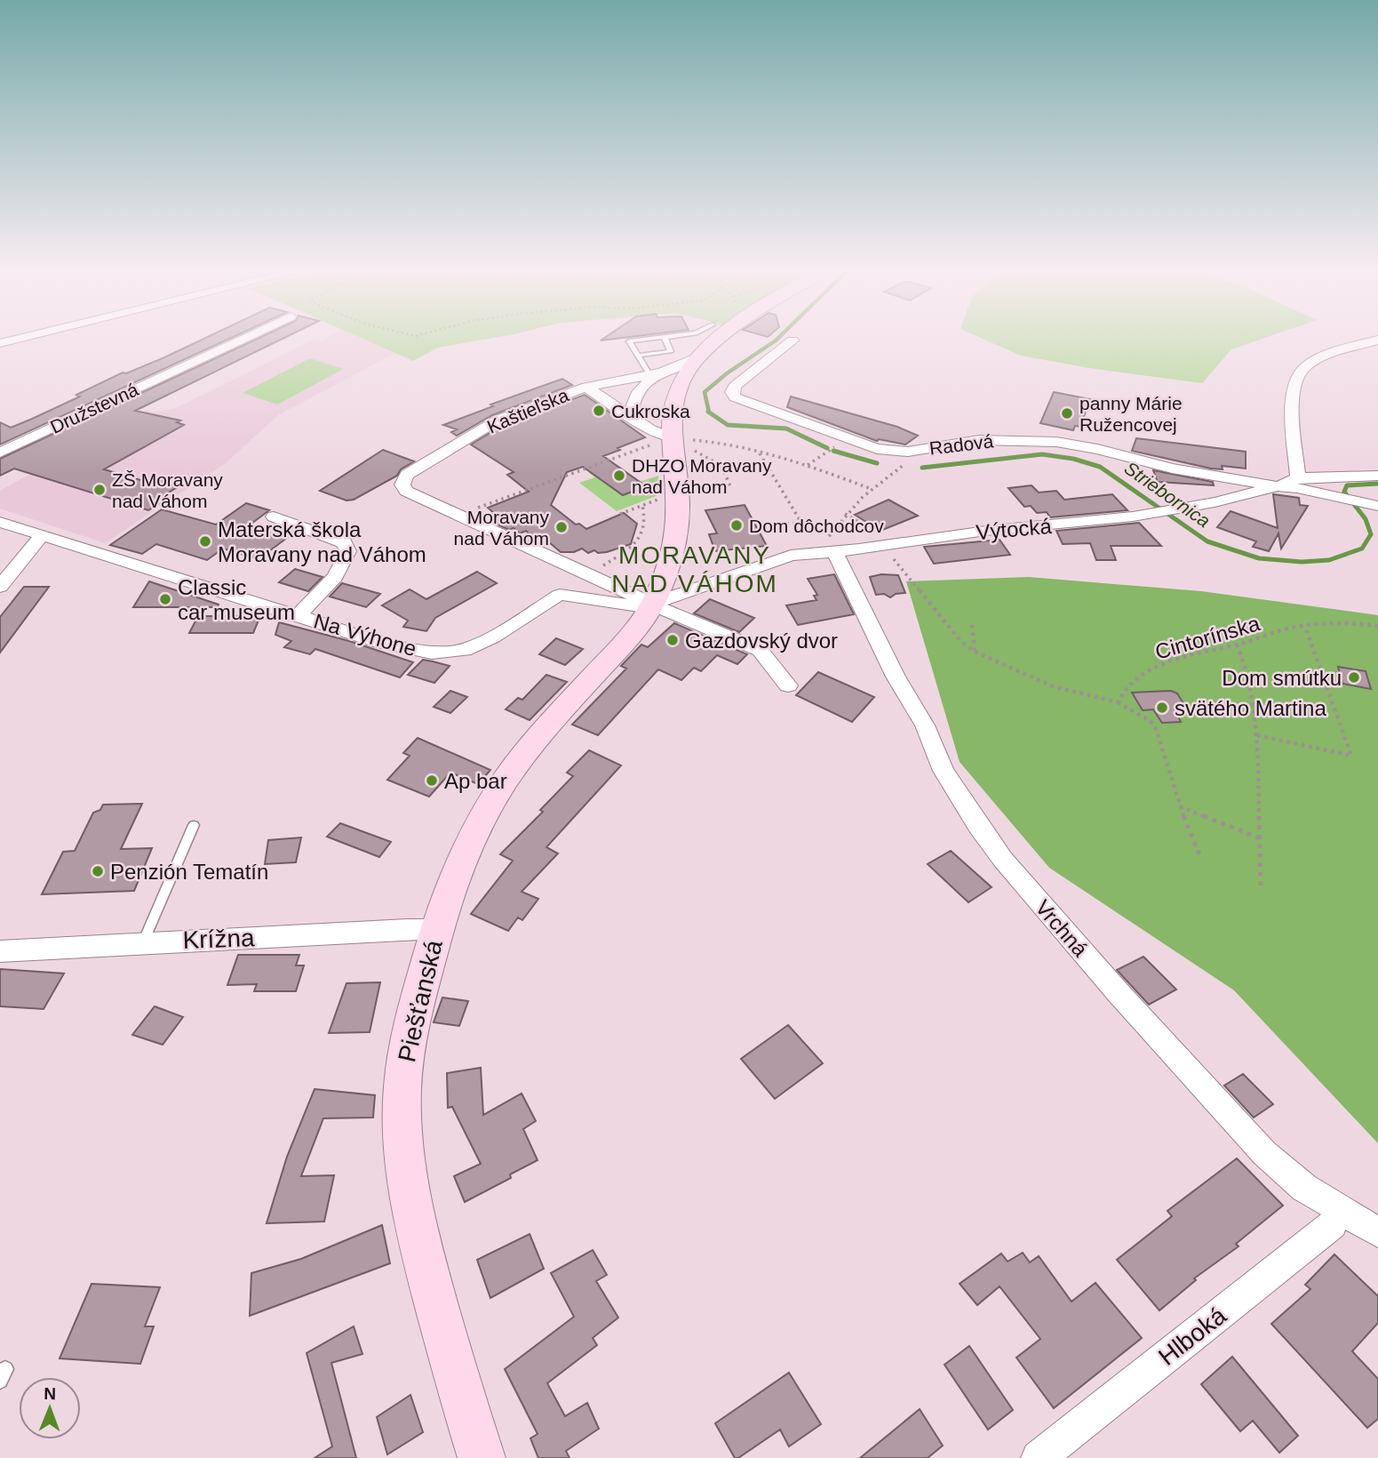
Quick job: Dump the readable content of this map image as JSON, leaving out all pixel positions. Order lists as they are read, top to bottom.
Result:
{
  "streets": {
    "main road": ["Piešťanská"],
    "street": [
      "Družstevná",
      "Kaštieľska",
      "Radová",
      "Výtocká",
      "Na Výhone",
      "Vrchná",
      "Krížna",
      "Hlboká"
    ],
    "path": ["Cintorínska"]
  },
  "crossings": [
    ["Kaštieľska", "Piešťanská"],
    ["Radová", "Výtocká"],
    ["Výtocká", "Na Výhone"],
    ["Výtocká", "Vrchná"],
    ["Výtocká", "Piešťanská"],
    ["Na Výhone", "Piešťanská"],
    ["Vrchná", "Hlboká"],
    ["Krížna", "Piešťanská"]
  ],
  "districts": ["MORAVANY NAD VÁHOM"],
  "water": ["Striebornica"],
  "places": [
    "Cukroska",
    "panny Márie Ružencovej",
    "DHZO Moravany nad Váhom",
    "ZŠ Moravany nad Váhom",
    "Dom dôchodcov",
    "Moravany nad Váhom",
    "Materská škola Moravany nad Váhom",
    "Classic car museum",
    "Gazdovský dvor",
    "Dom smútku",
    "svätého Martina",
    "Ap bar",
    "Penzión Tematín"
  ],
  "north": "top"
}
